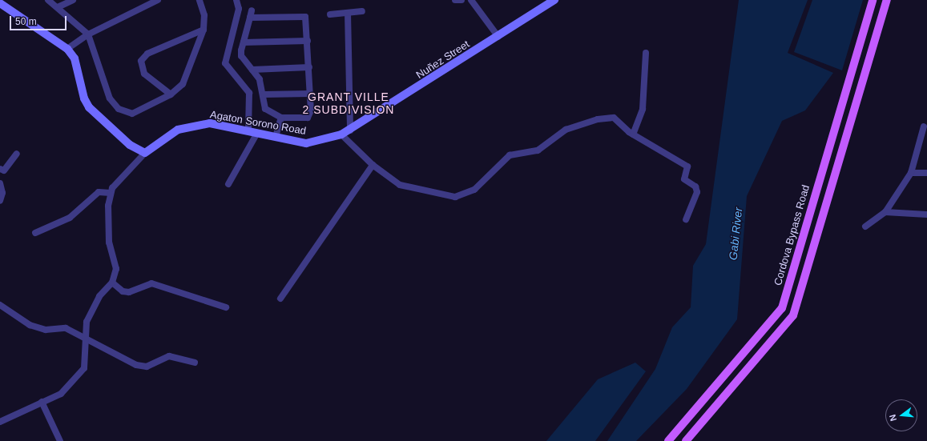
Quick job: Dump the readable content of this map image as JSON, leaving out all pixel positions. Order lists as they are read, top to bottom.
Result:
{
  "streets": {
    "main road": ["Cordova Bypass Road"],
    "street": ["Nuñez Street", "Agaton Sorono Road"]
  },
  "crossings": [
    ["Nuñez Street", "Agaton Sorono Road"]
  ],
  "districts": ["GRANT VILLE 2 SUBDIVISION"],
  "water": ["Gabi River"],
  "scale_bar": "50 m",
  "north": "left"
}
